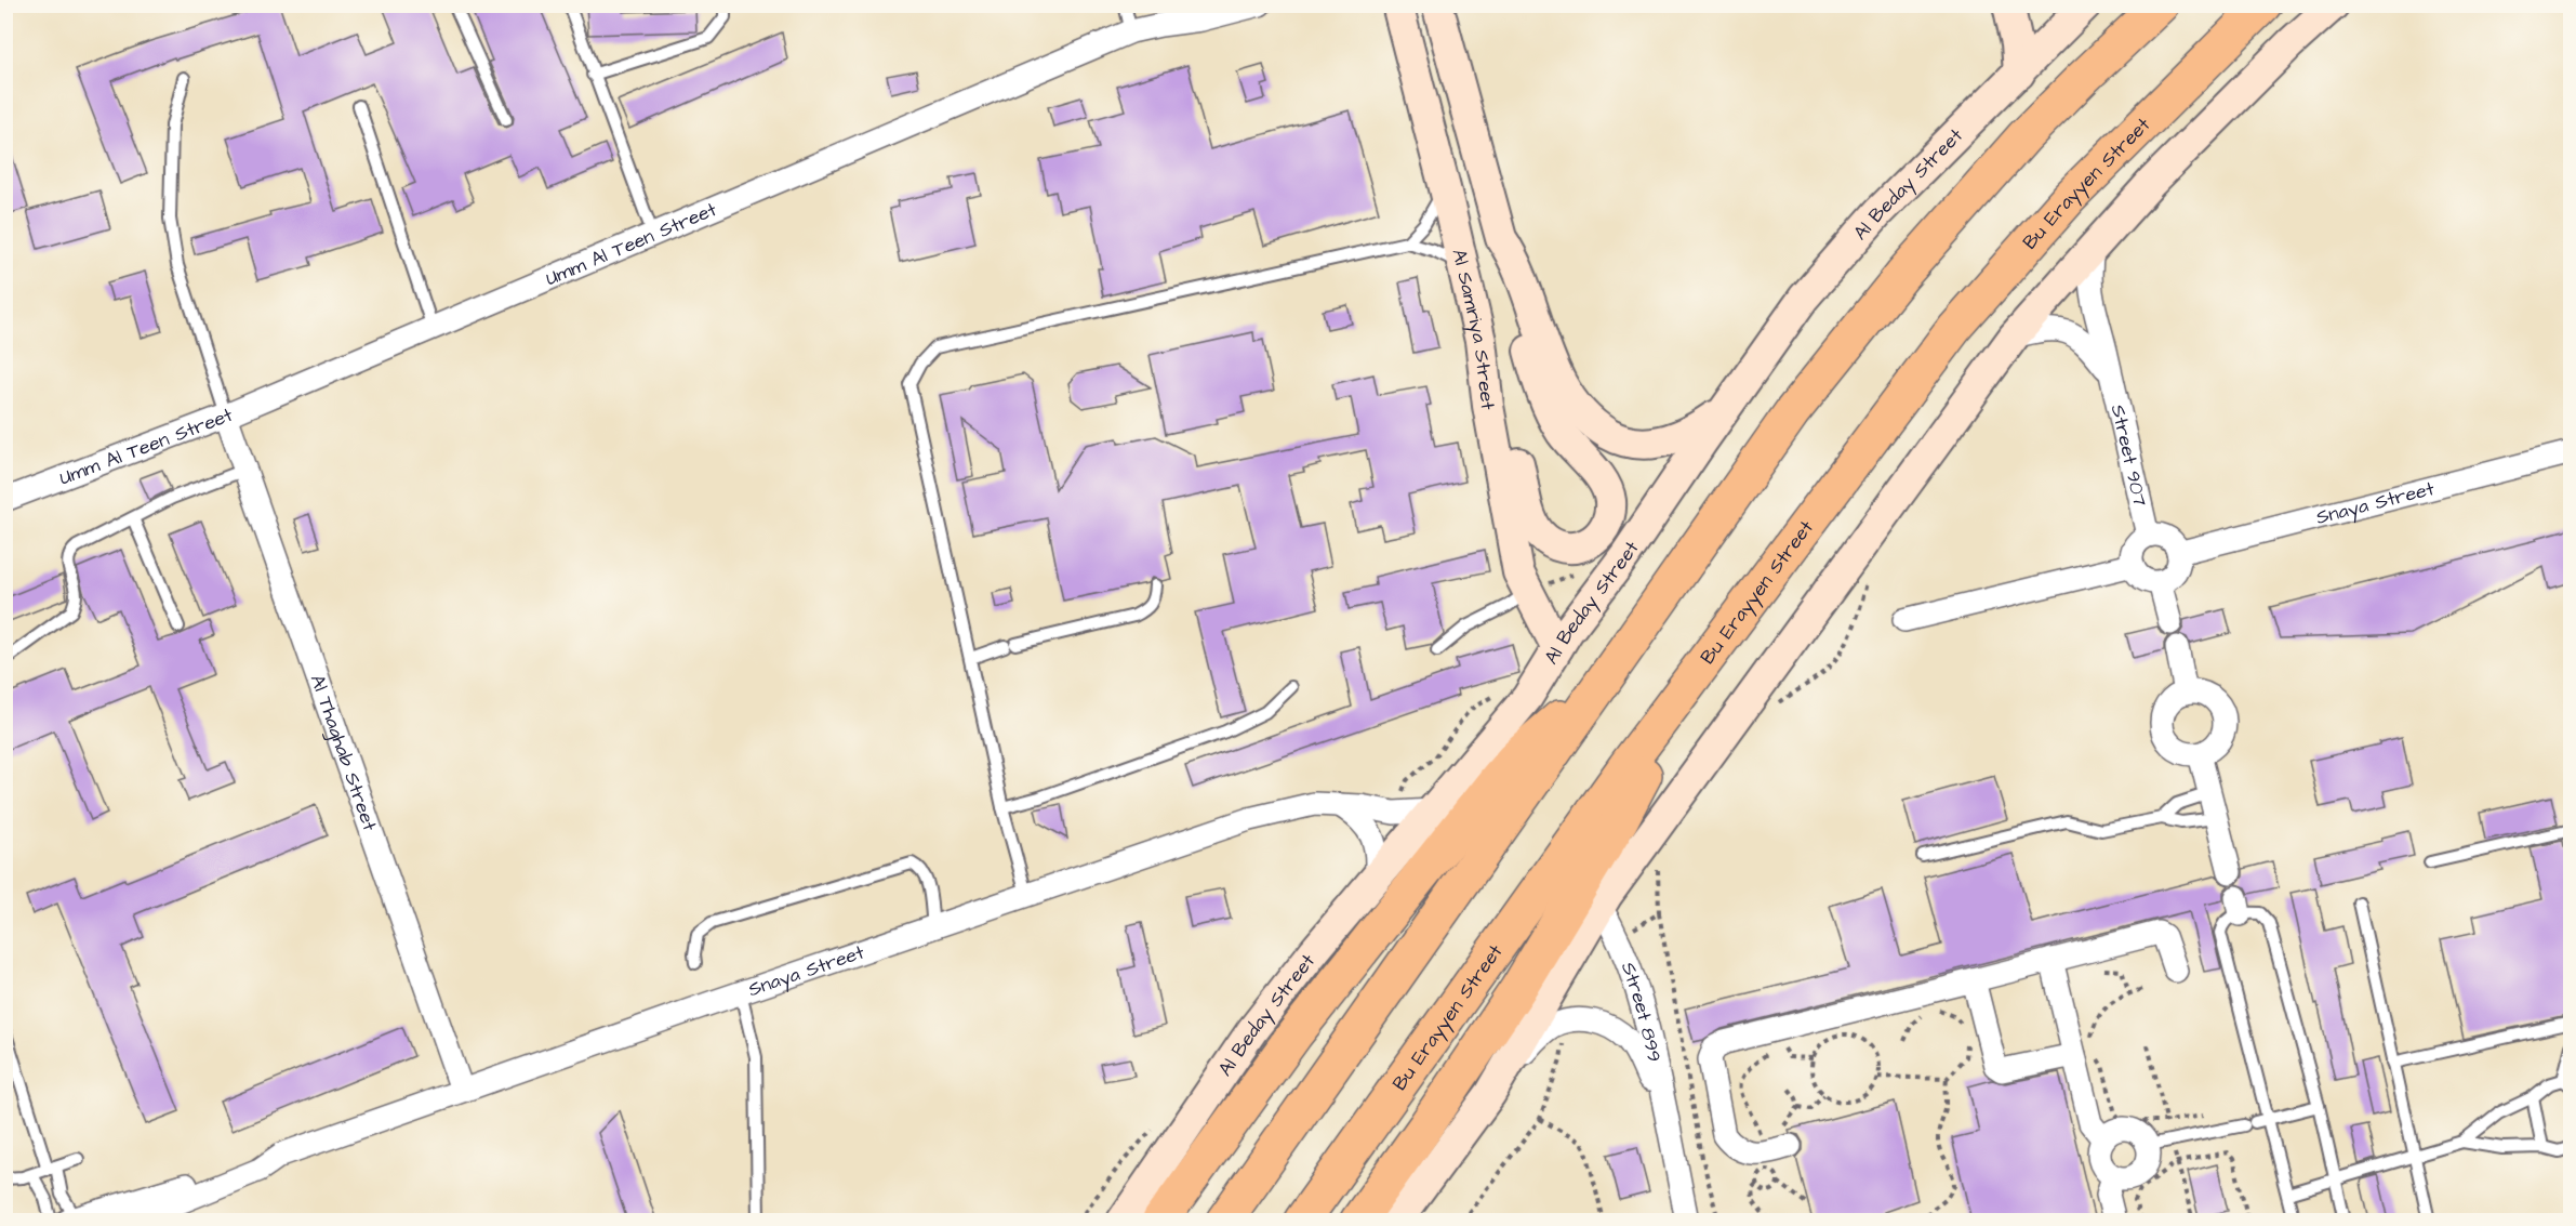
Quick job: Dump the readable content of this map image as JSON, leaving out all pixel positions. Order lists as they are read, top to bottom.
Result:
{
  "streets": {
    "highway": ["Bu Erayyen Street"],
    "main road": ["Al Beday Street", "Al Samriya Street"],
    "street": [
      "Umm Al Teen Street",
      "Street 907",
      "Snaya Street",
      "Al Thaghab Street",
      "Street 899"
    ]
  },
  "crossings": [
    ["Al Beday Street", "Al Samriya Street"],
    ["Al Beday Street", "Snaya Street"],
    ["Umm Al Teen Street", "Al Thaghab Street"],
    ["Street 907", "Snaya Street"],
    ["Snaya Street", "Al Thaghab Street"]
  ]
}
